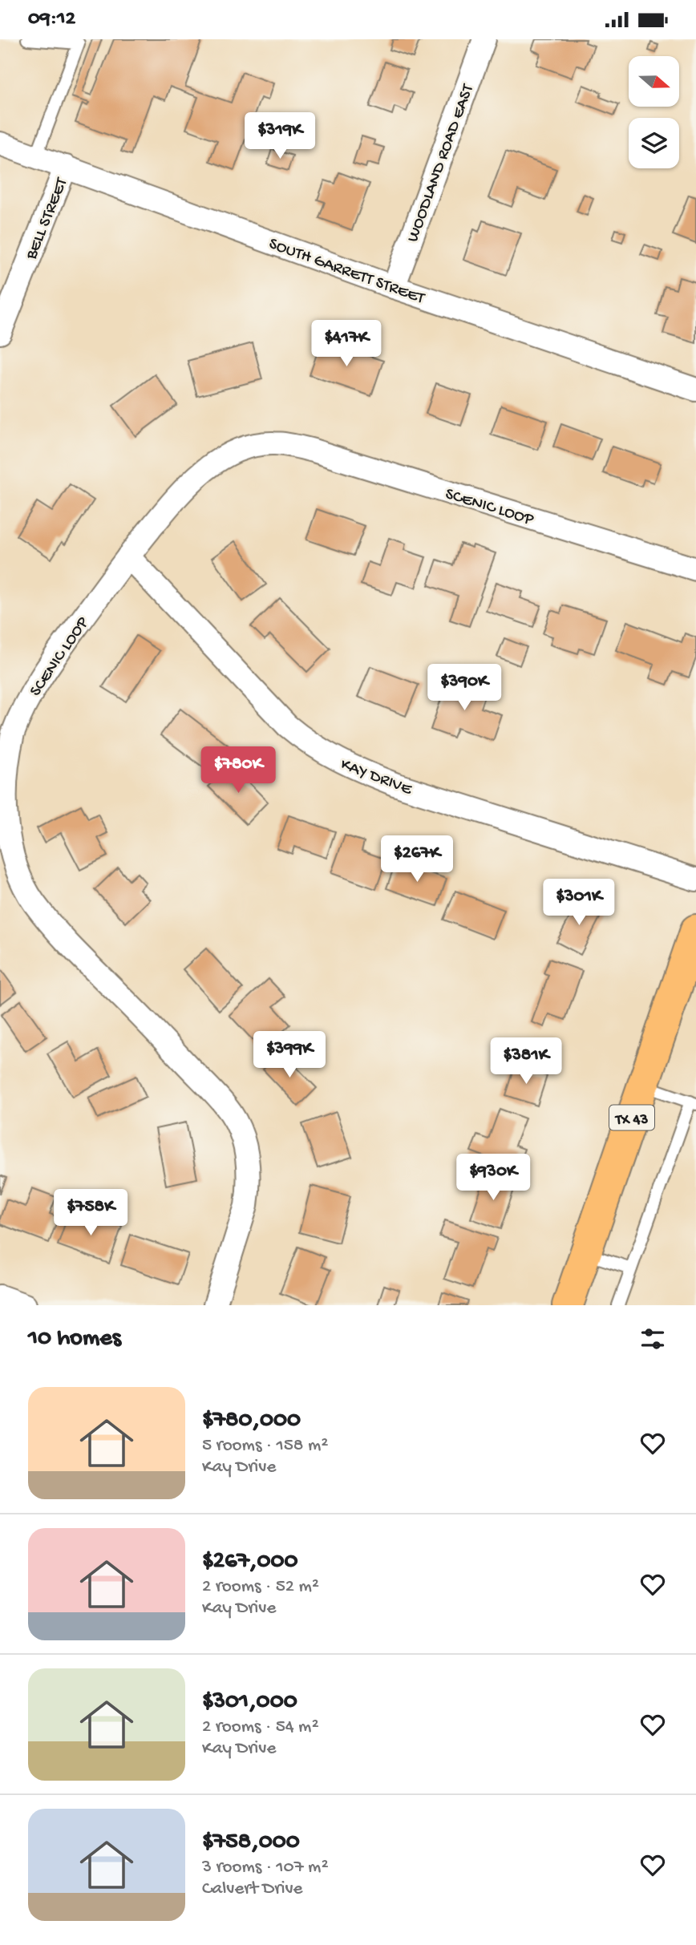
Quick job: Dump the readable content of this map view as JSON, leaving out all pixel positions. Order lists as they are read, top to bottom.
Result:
{
  "streets": {
    "main road": ["TX 43"],
    "street": [
      "WOODLAND ROAD EAST",
      "BELL STREET",
      "SOUTH GARRETT STREET",
      "SCENIC LOOP",
      "KAY DRIVE"
    ]
  },
  "crossings": [
    ["WOODLAND ROAD EAST", "SOUTH GARRETT STREET"],
    ["BELL STREET", "SOUTH GARRETT STREET"],
    ["SCENIC LOOP", "KAY DRIVE"]
  ],
  "north": "right",
  "page": {
    "status": "09:12",
    "price": [
      "$319K",
      "$417K",
      "$390K",
      "$780K",
      "$267K",
      "$301K",
      "$399K",
      "$381K",
      "$930K",
      "$758K"
    ],
    "heading": "10 homes",
    "list": [
      {
        "name": "$780,000",
        "note": "5 rooms · 158 m² · Kay Drive"
      },
      {
        "name": "$267,000",
        "note": "2 rooms · 52 m² · Kay Drive"
      },
      {
        "name": "$301,000",
        "note": "2 rooms · 54 m² · Kay Drive"
      },
      {
        "name": "$758,000",
        "note": "3 rooms · 107 m² · Calvert Drive"
      }
    ]
  }
}
